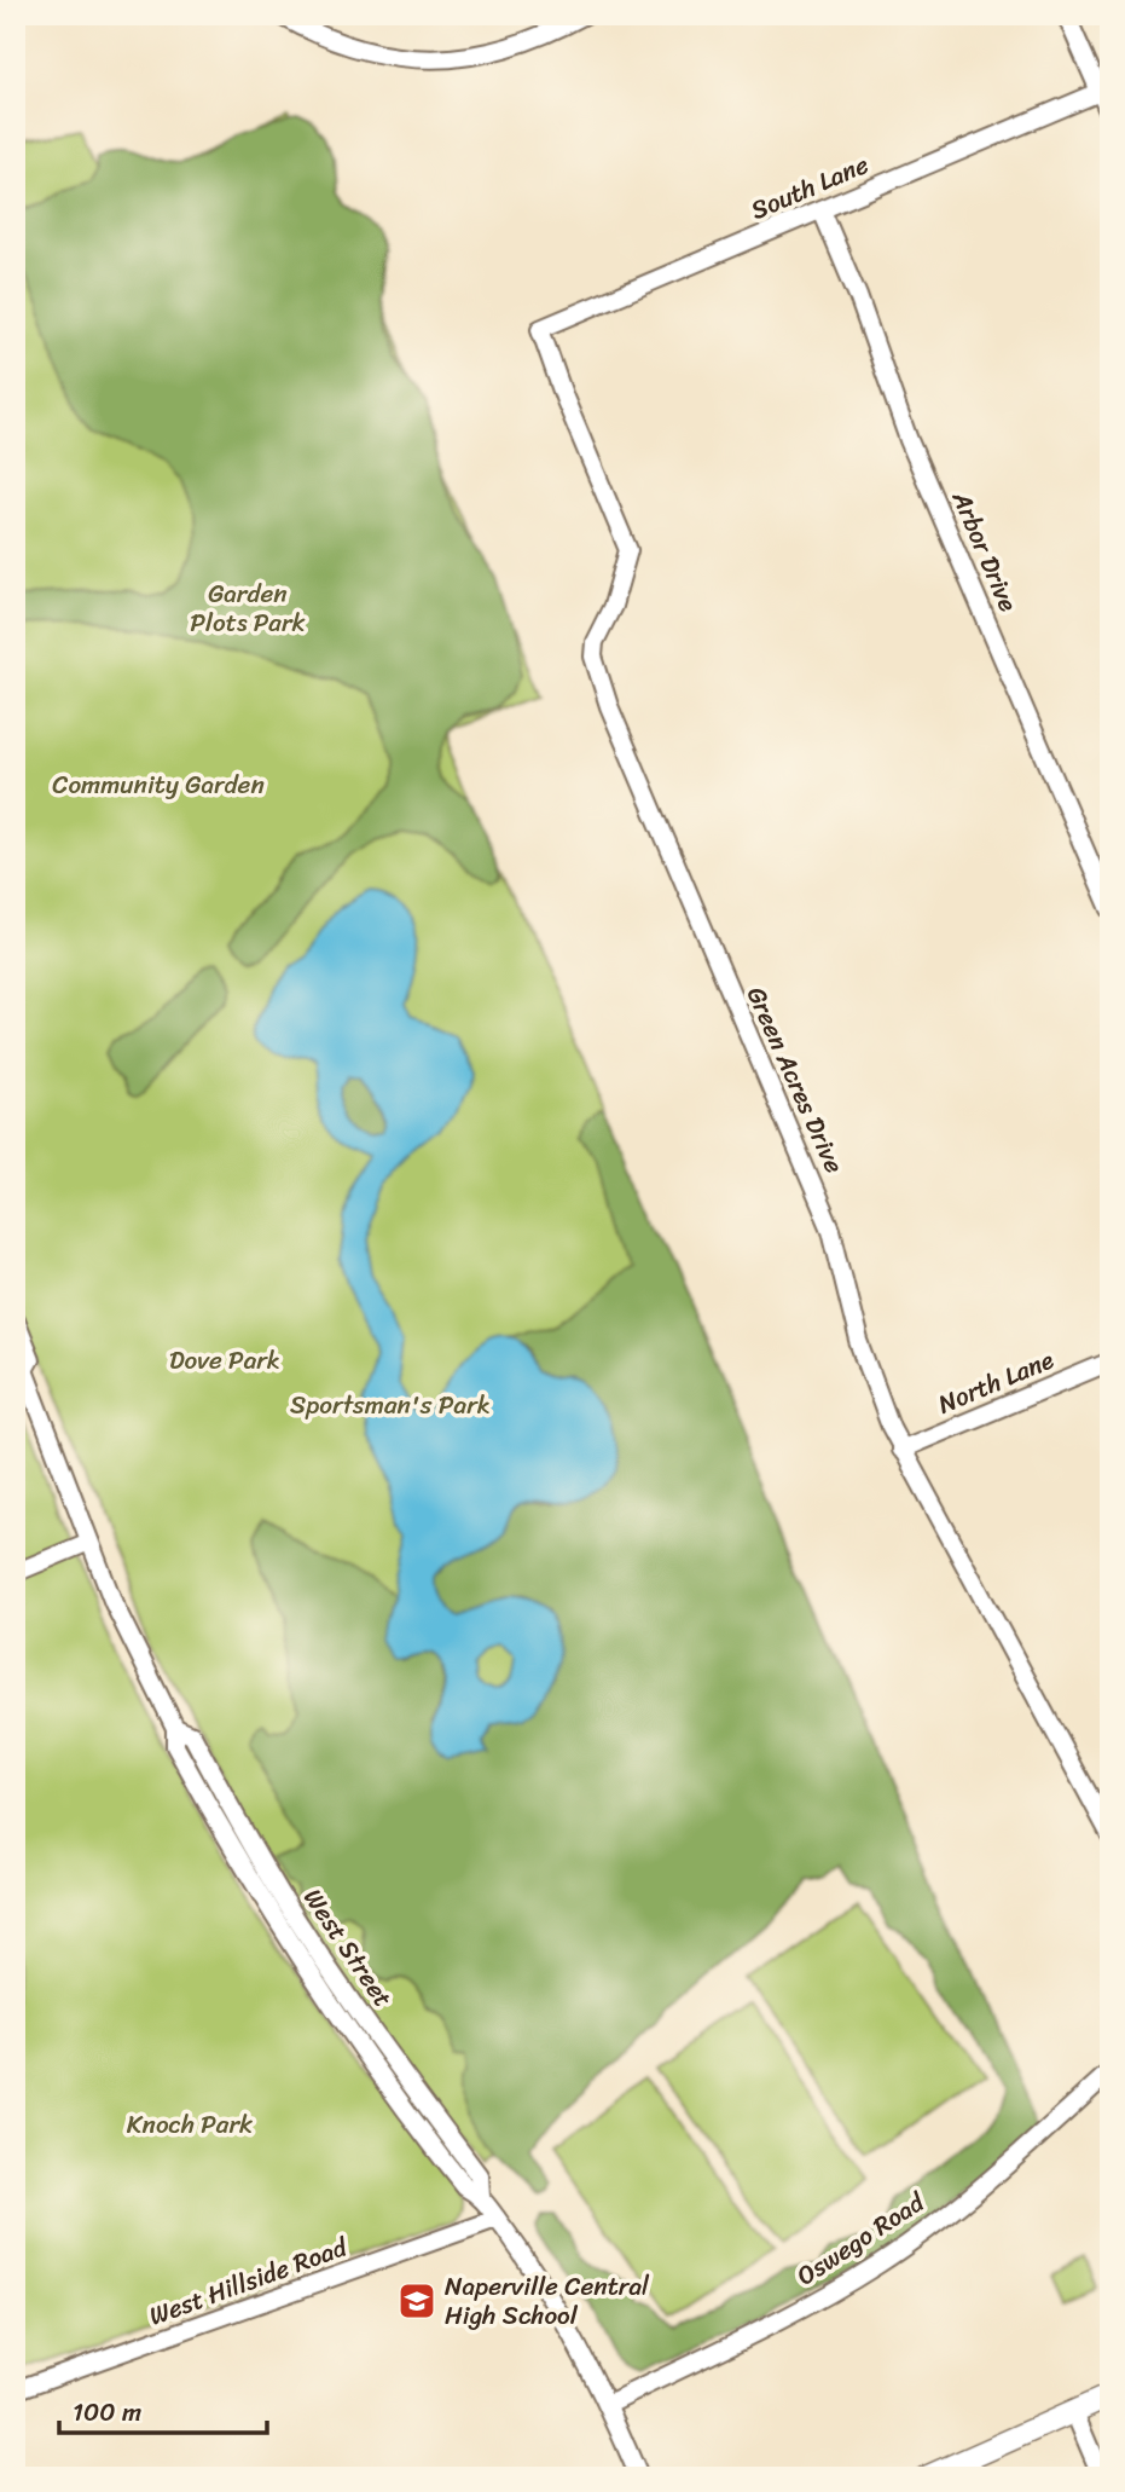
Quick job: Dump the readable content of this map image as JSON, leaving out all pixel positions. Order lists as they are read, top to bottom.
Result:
{
  "streets": {
    "street": [
      "South Lane",
      "Arbor Drive",
      "Green Acres Drive",
      "North Lane",
      "West Street",
      "Oswego Road",
      "West Hillside Road"
    ]
  },
  "crossings": [
    ["South Lane", "Arbor Drive"],
    ["South Lane", "Green Acres Drive"],
    ["Green Acres Drive", "North Lane"],
    ["West Street", "Oswego Road"],
    ["West Street", "West Hillside Road"]
  ],
  "parks": [
    "Garden Plots Park",
    "Community Garden",
    "Dove Park",
    "Sportsman's Park",
    "Knoch Park"
  ],
  "places": {
    "school or university": ["Naperville Central High School"]
  },
  "scale_bar": "100 m"
}
